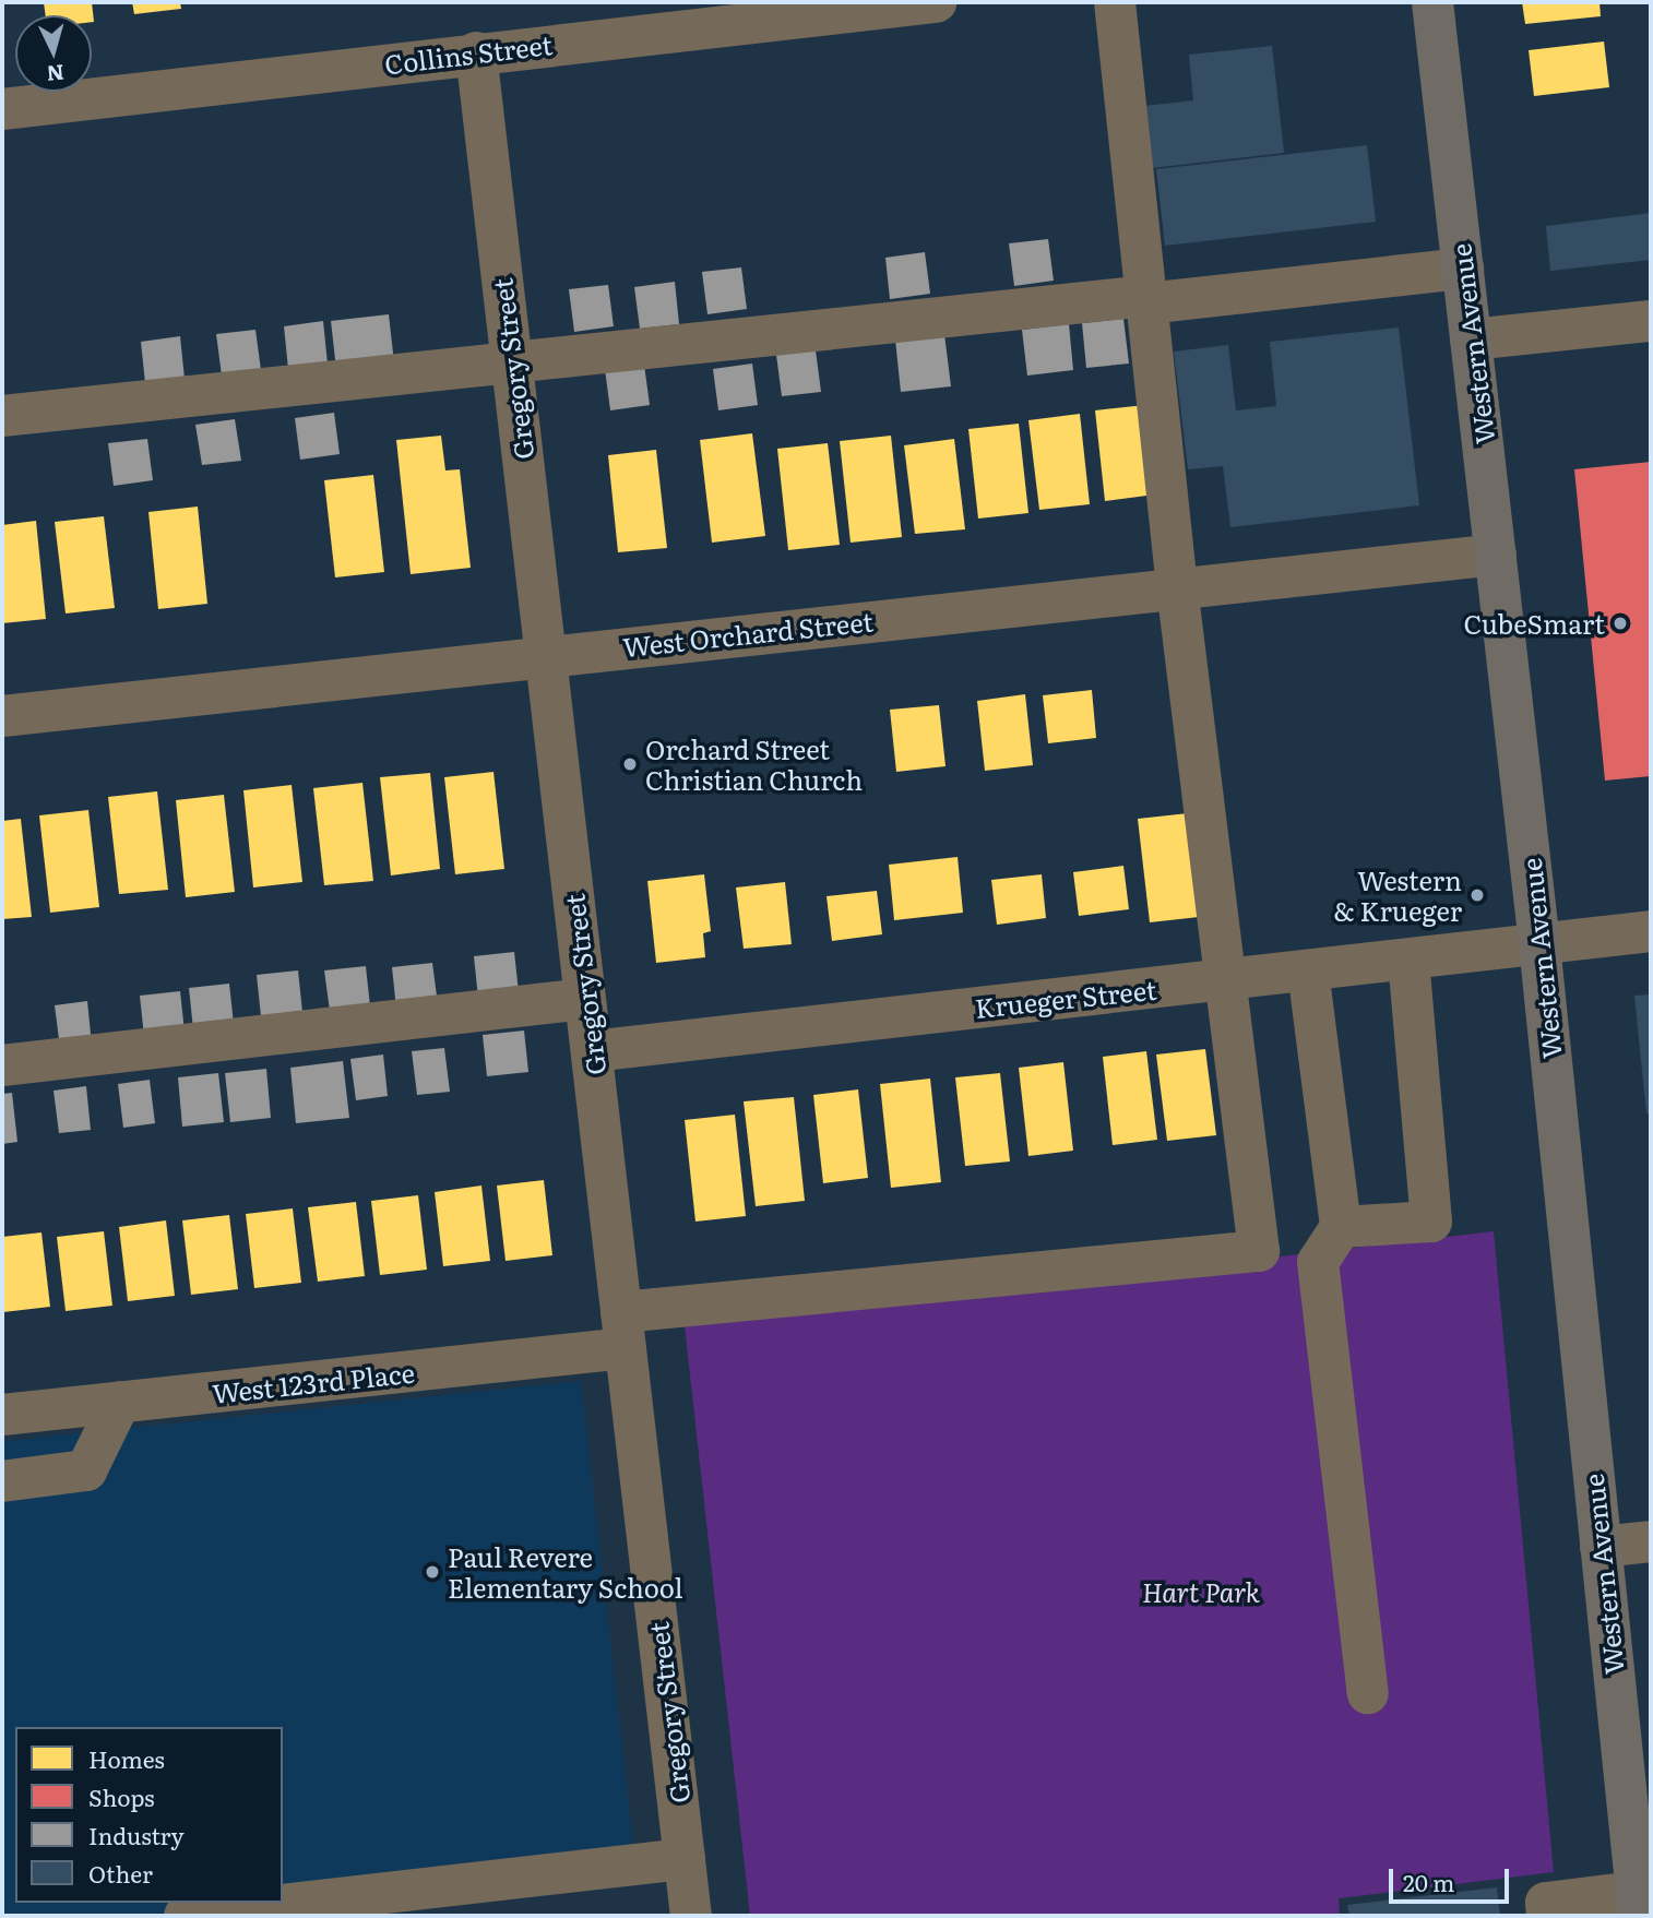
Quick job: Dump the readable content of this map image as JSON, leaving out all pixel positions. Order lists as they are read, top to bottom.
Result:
{
  "streets": {
    "main road": ["Western Avenue"],
    "street": [
      "Collins Street",
      "Gregory Street",
      "West Orchard Street",
      "Krueger Street",
      "West 123rd Place"
    ]
  },
  "crossings": [
    ["Collins Street", "Gregory Street"],
    ["Western Avenue", "West Orchard Street"],
    ["Western Avenue", "Krueger Street"],
    ["Gregory Street", "West Orchard Street"],
    ["Gregory Street", "Krueger Street"],
    ["Gregory Street", "West 123rd Place"],
    ["Krueger Street", "West 123rd Place"]
  ],
  "parks": ["Hart Park"],
  "places": [
    "CubeSmart",
    "Orchard Street Christian Church",
    "Western & Krueger",
    "Paul Revere Elementary School"
  ],
  "legend": [
    "Homes",
    "Shops",
    "Industry",
    "Other"
  ],
  "scale_bar": "20 m",
  "north": "bottom"
}
